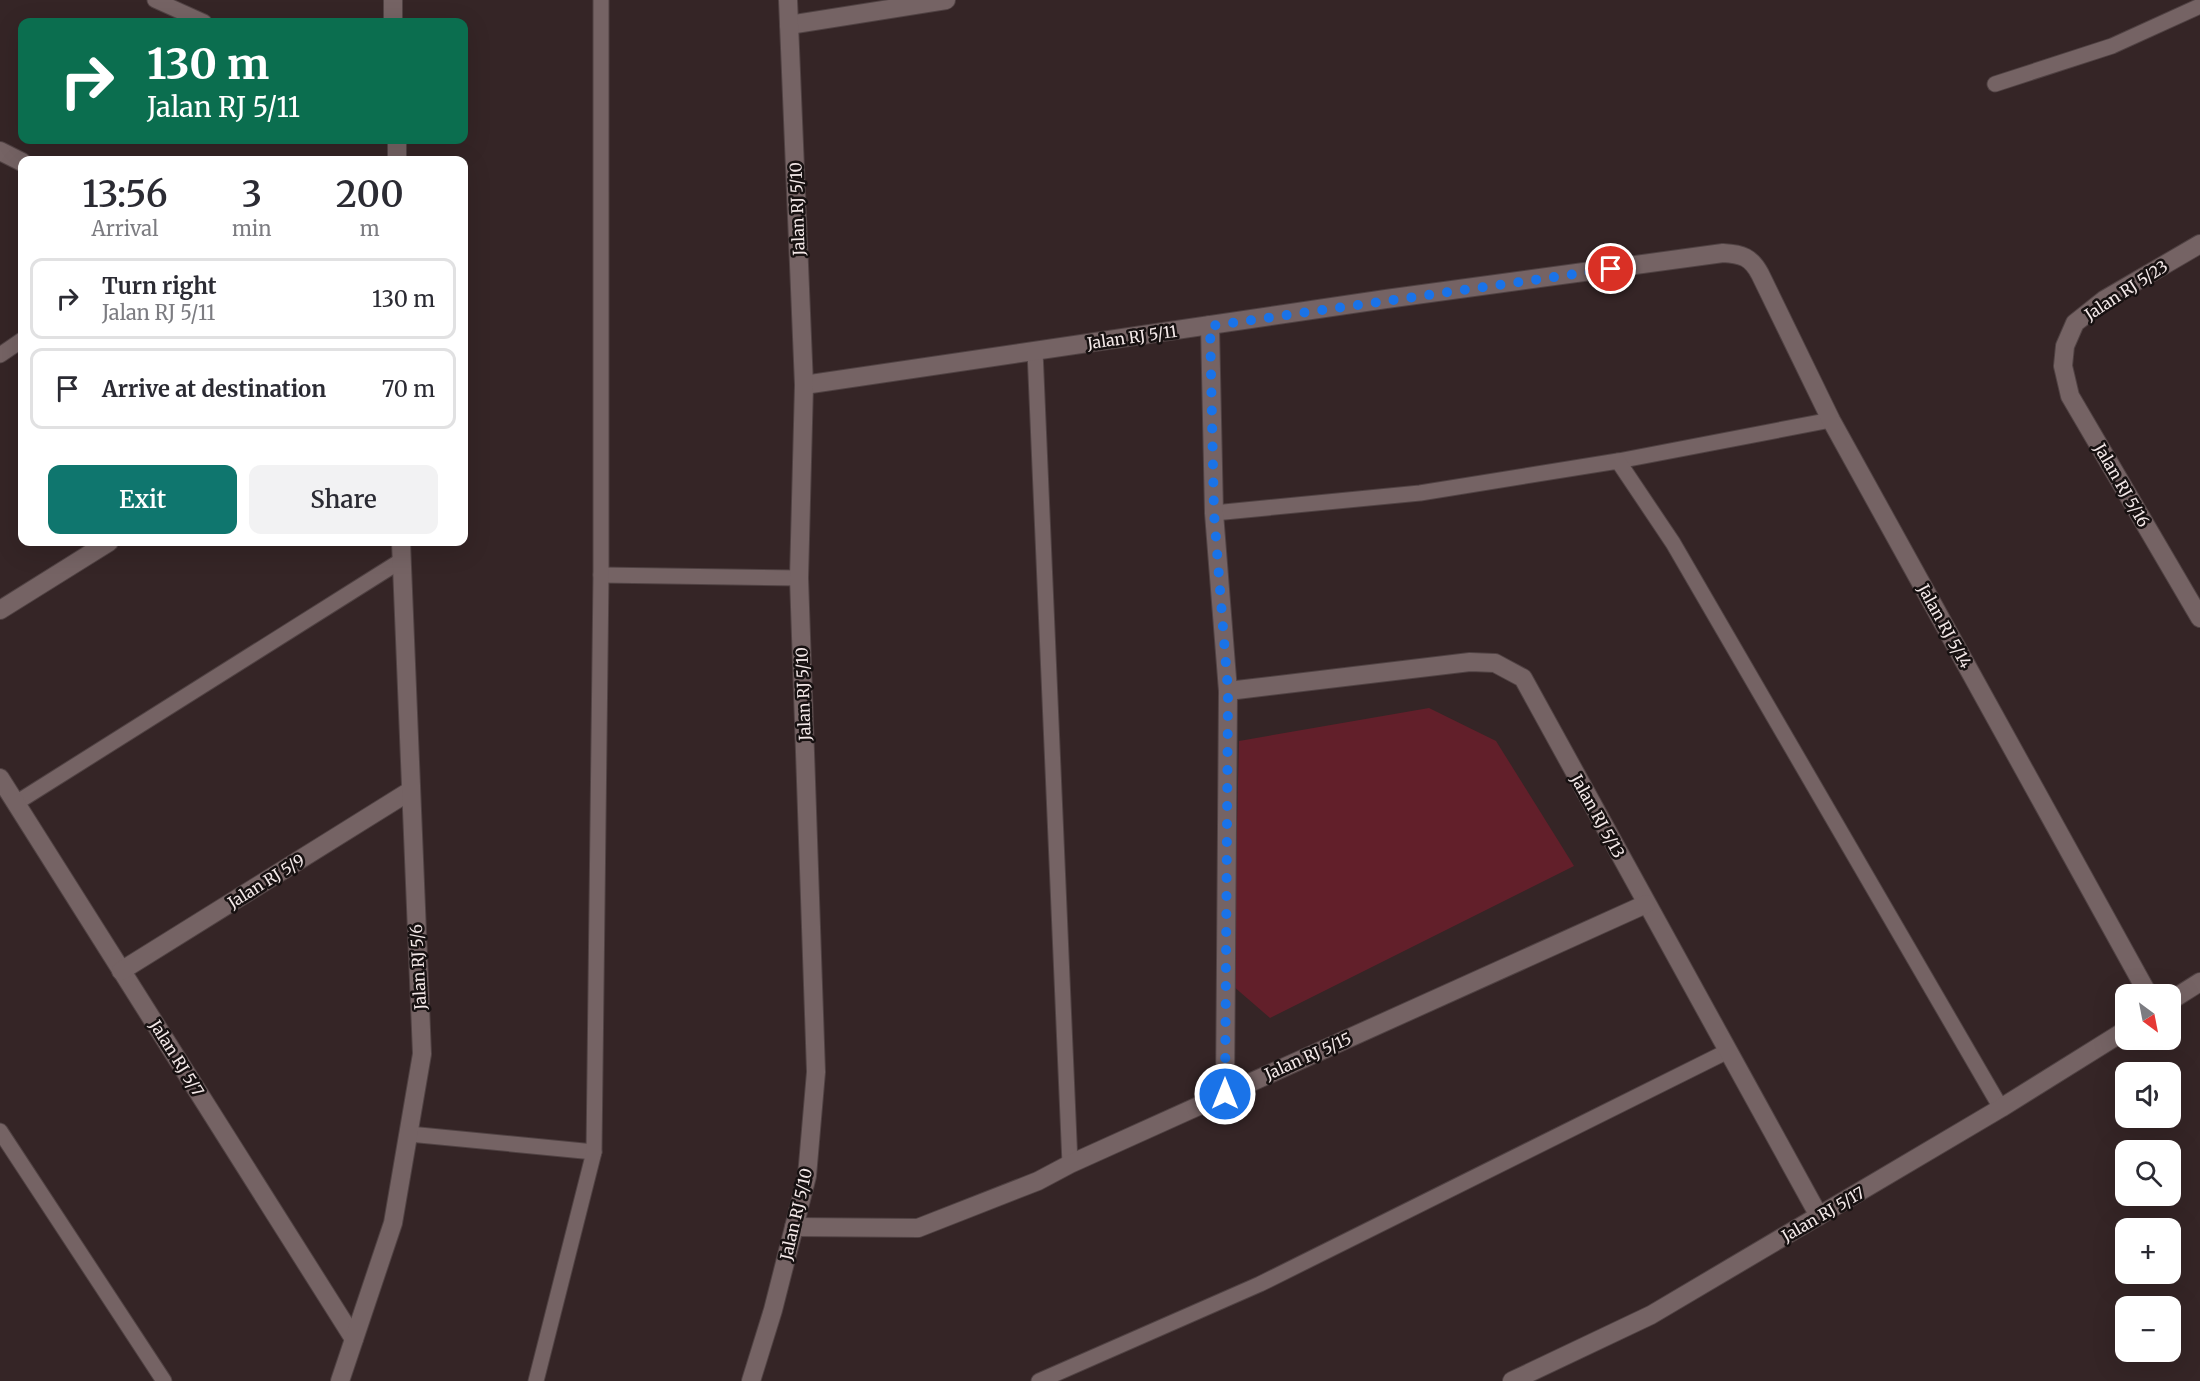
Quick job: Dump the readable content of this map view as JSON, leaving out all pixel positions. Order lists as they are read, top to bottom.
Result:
{
  "streets": {
    "street": [
      "Jalan RJ 5/10",
      "Jalan RJ 5/23",
      "Jalan RJ 5/11",
      "Jalan RJ 5/16",
      "Jalan RJ 5/14",
      "Jalan RJ 5/13",
      "Jalan RJ 5/9",
      "Jalan RJ 5/6",
      "Jalan RJ 5/15",
      "Jalan RJ 5/7",
      "Jalan RJ 5/17"
    ]
  },
  "crossings": [
    ["Jalan RJ 5/10", "Jalan RJ 5/11"],
    ["Jalan RJ 5/10", "Jalan RJ 5/15"],
    ["Jalan RJ 5/23", "Jalan RJ 5/16"],
    ["Jalan RJ 5/11", "Jalan RJ 5/14"],
    ["Jalan RJ 5/13", "Jalan RJ 5/15"],
    ["Jalan RJ 5/13", "Jalan RJ 5/17"],
    ["Jalan RJ 5/9", "Jalan RJ 5/6"],
    ["Jalan RJ 5/9", "Jalan RJ 5/7"],
    ["Jalan RJ 5/6", "Jalan RJ 5/7"]
  ],
  "north": "bottom right",
  "page": {
    "turn": ["130 m", "Jalan RJ 5/11"],
    "eta": [
      "13:56",
      "Arrival",
      "3",
      "min",
      "200",
      "m"
    ],
    "list": [
      {
        "name": "Turn right",
        "note": "Jalan RJ 5/11",
        "value": "130 m"
      },
      {
        "name": "Arrive at destination",
        "value": "70 m"
      }
    ],
    "buttons": ["Exit", "Share"],
    "map_buttons": ["+", "−"]
  }
}
